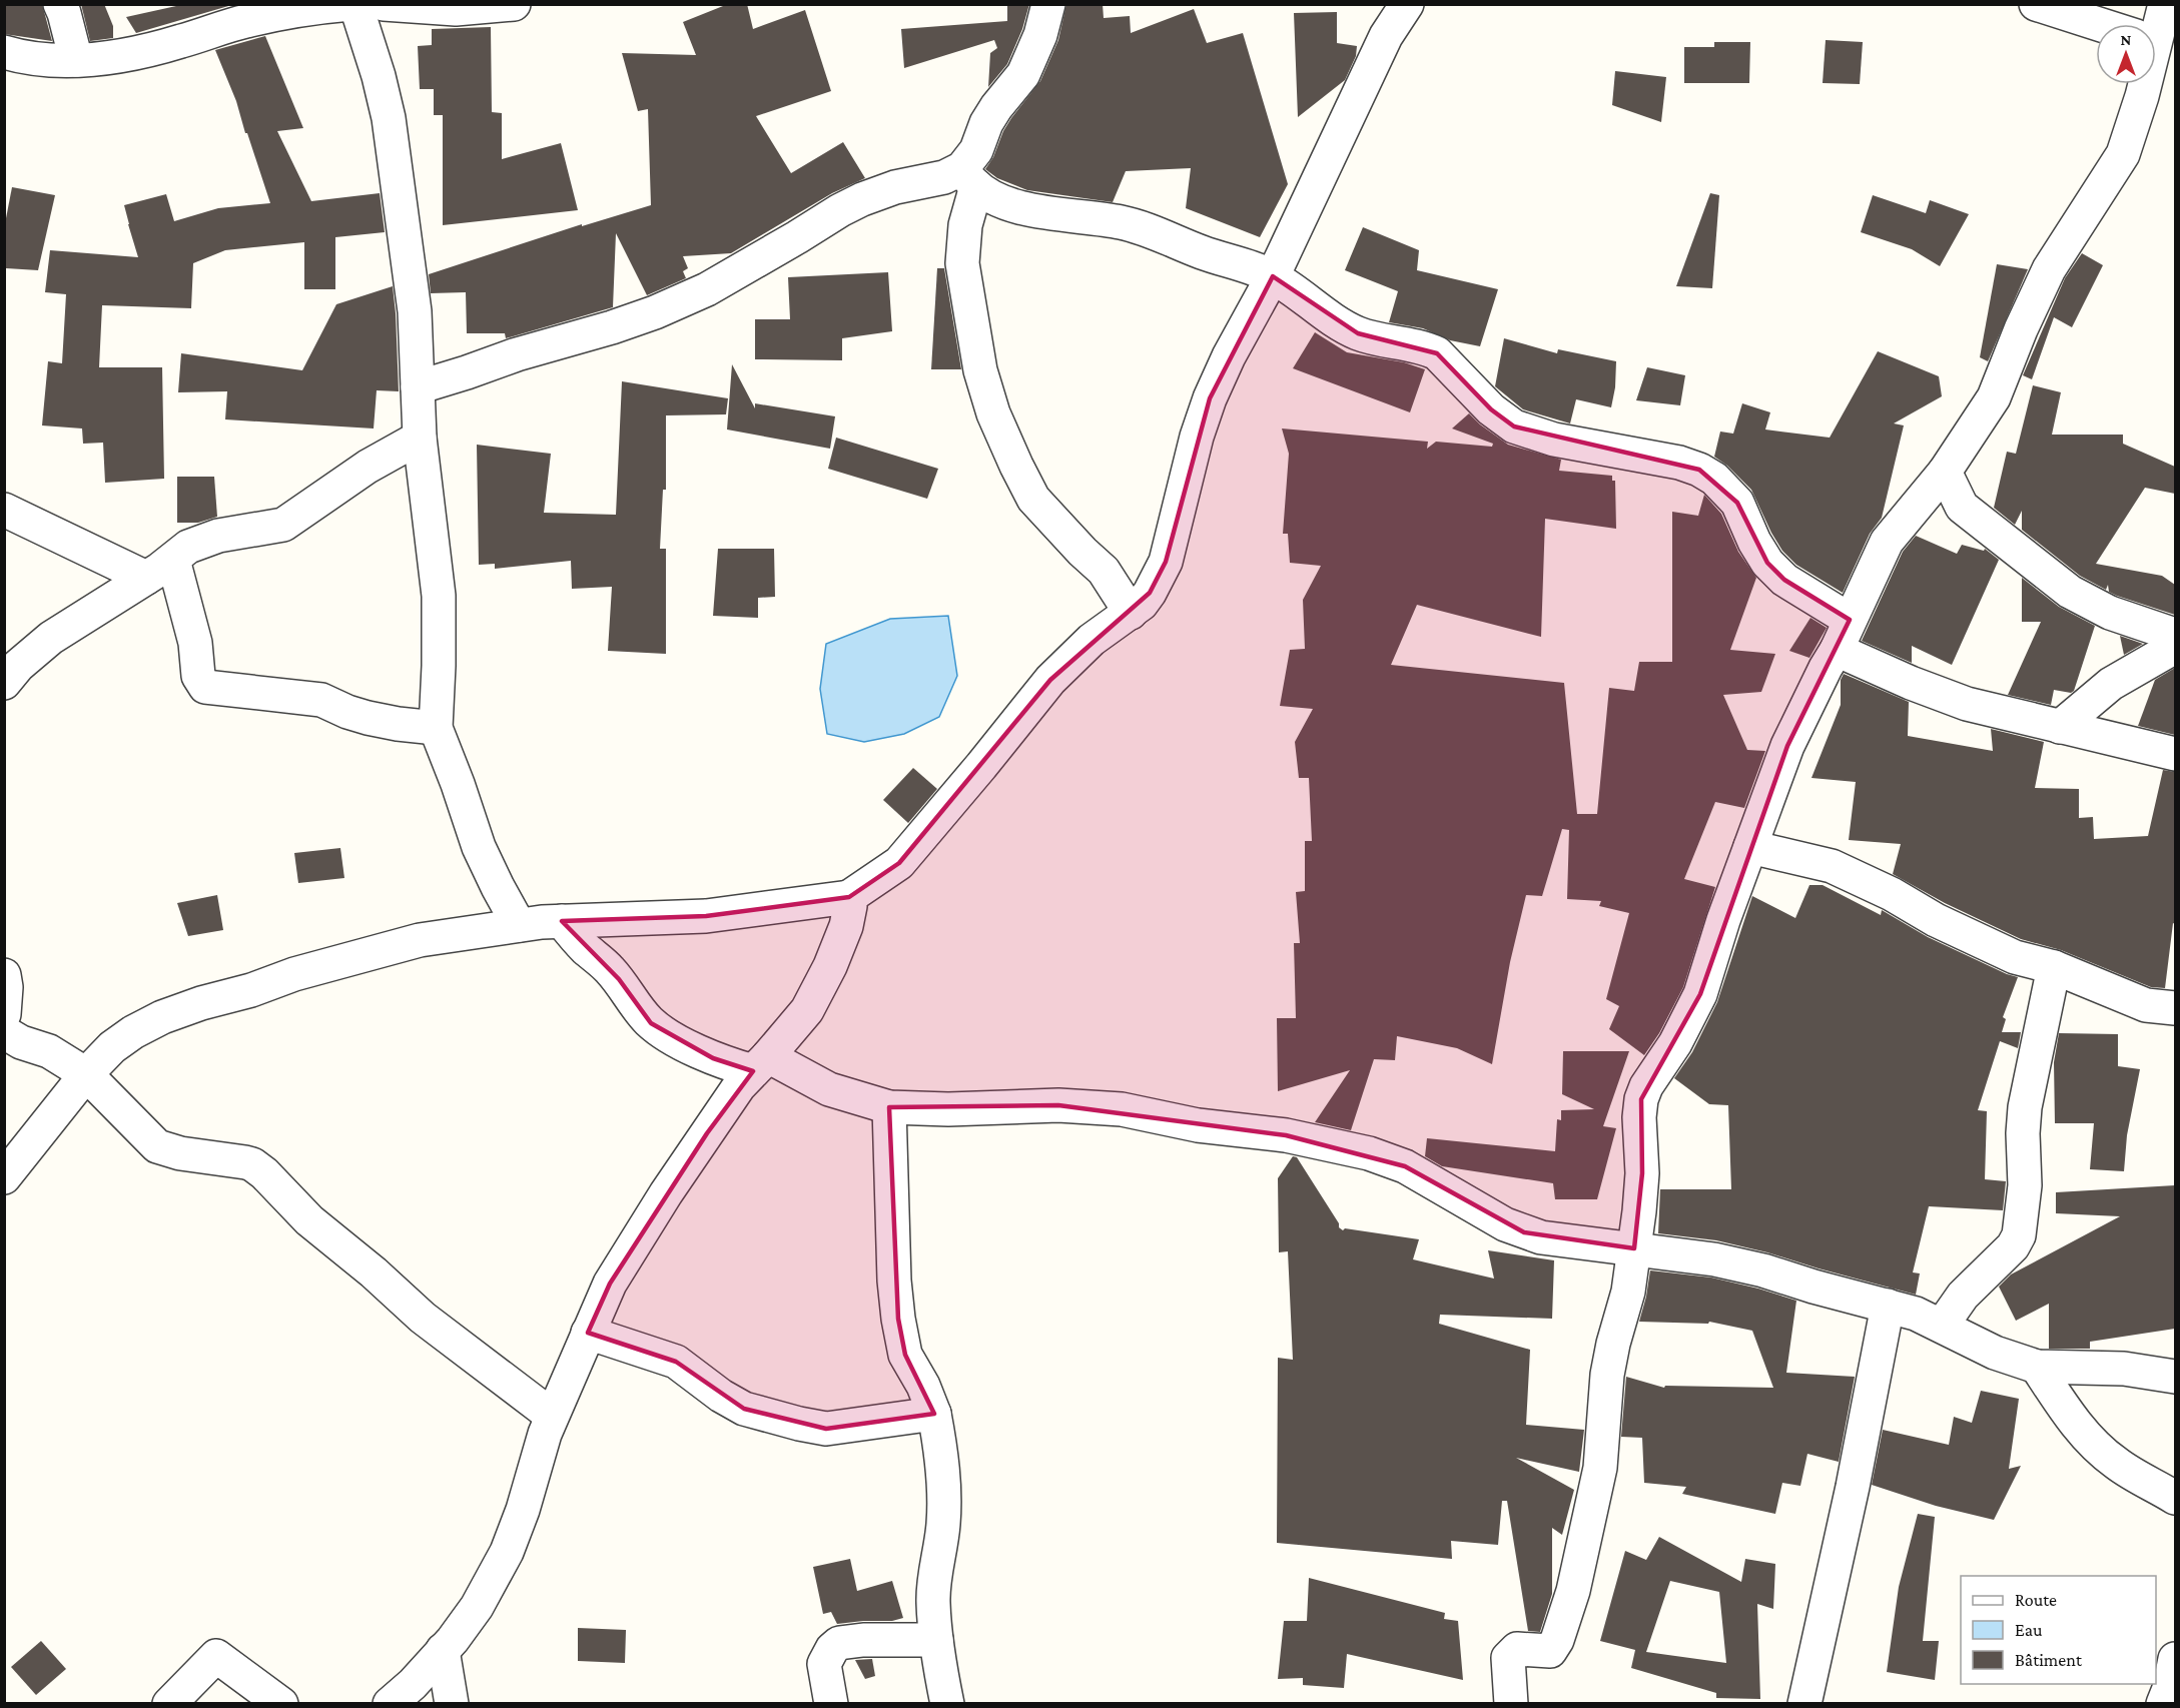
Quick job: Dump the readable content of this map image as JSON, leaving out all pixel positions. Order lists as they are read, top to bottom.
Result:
{
  "legend": ["Route", "Eau", "Bâtiment"],
  "north": "top"
}
